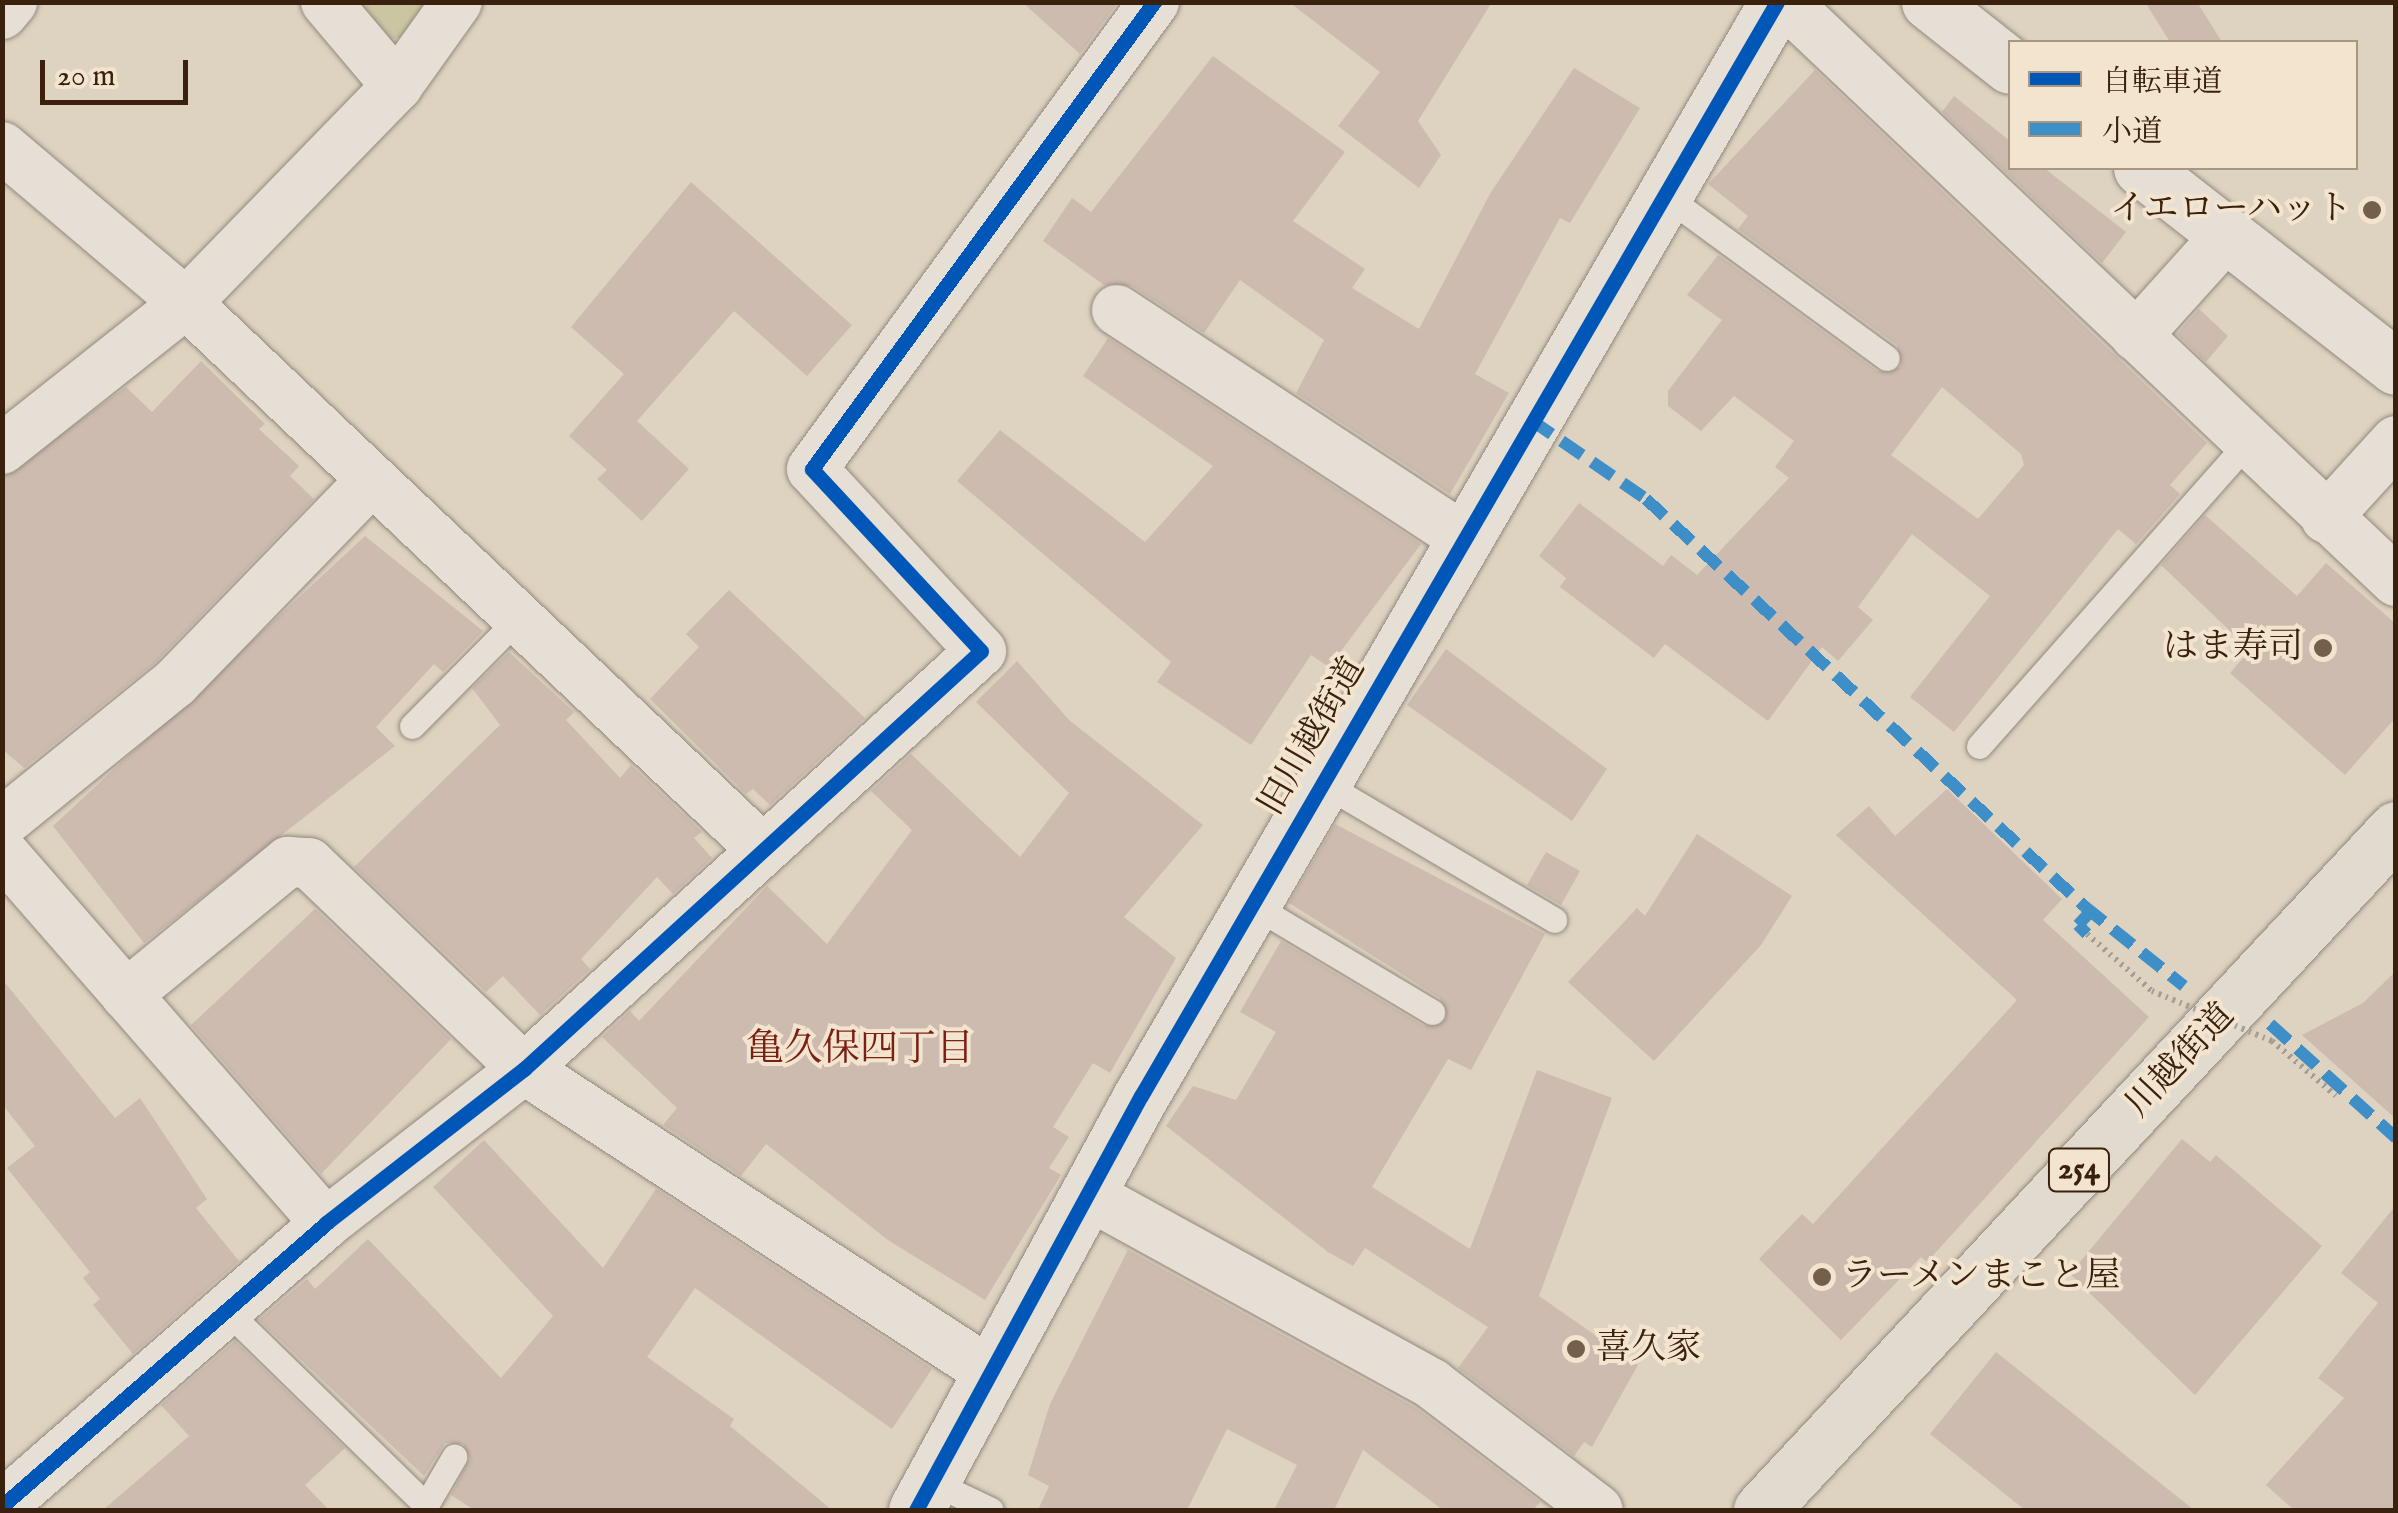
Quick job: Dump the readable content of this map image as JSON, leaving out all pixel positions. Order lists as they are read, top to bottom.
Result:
{
  "streets": {
    "highway": ["川越街道", "254"],
    "street": ["旧川越街道"]
  },
  "districts": ["亀久保四丁目"],
  "places": [
    "イエローハット",
    "はま寿司",
    "ラーメンまこと屋",
    "喜久家"
  ],
  "legend": ["自転車道", "小道"],
  "scale_bar": "20 m"
}
